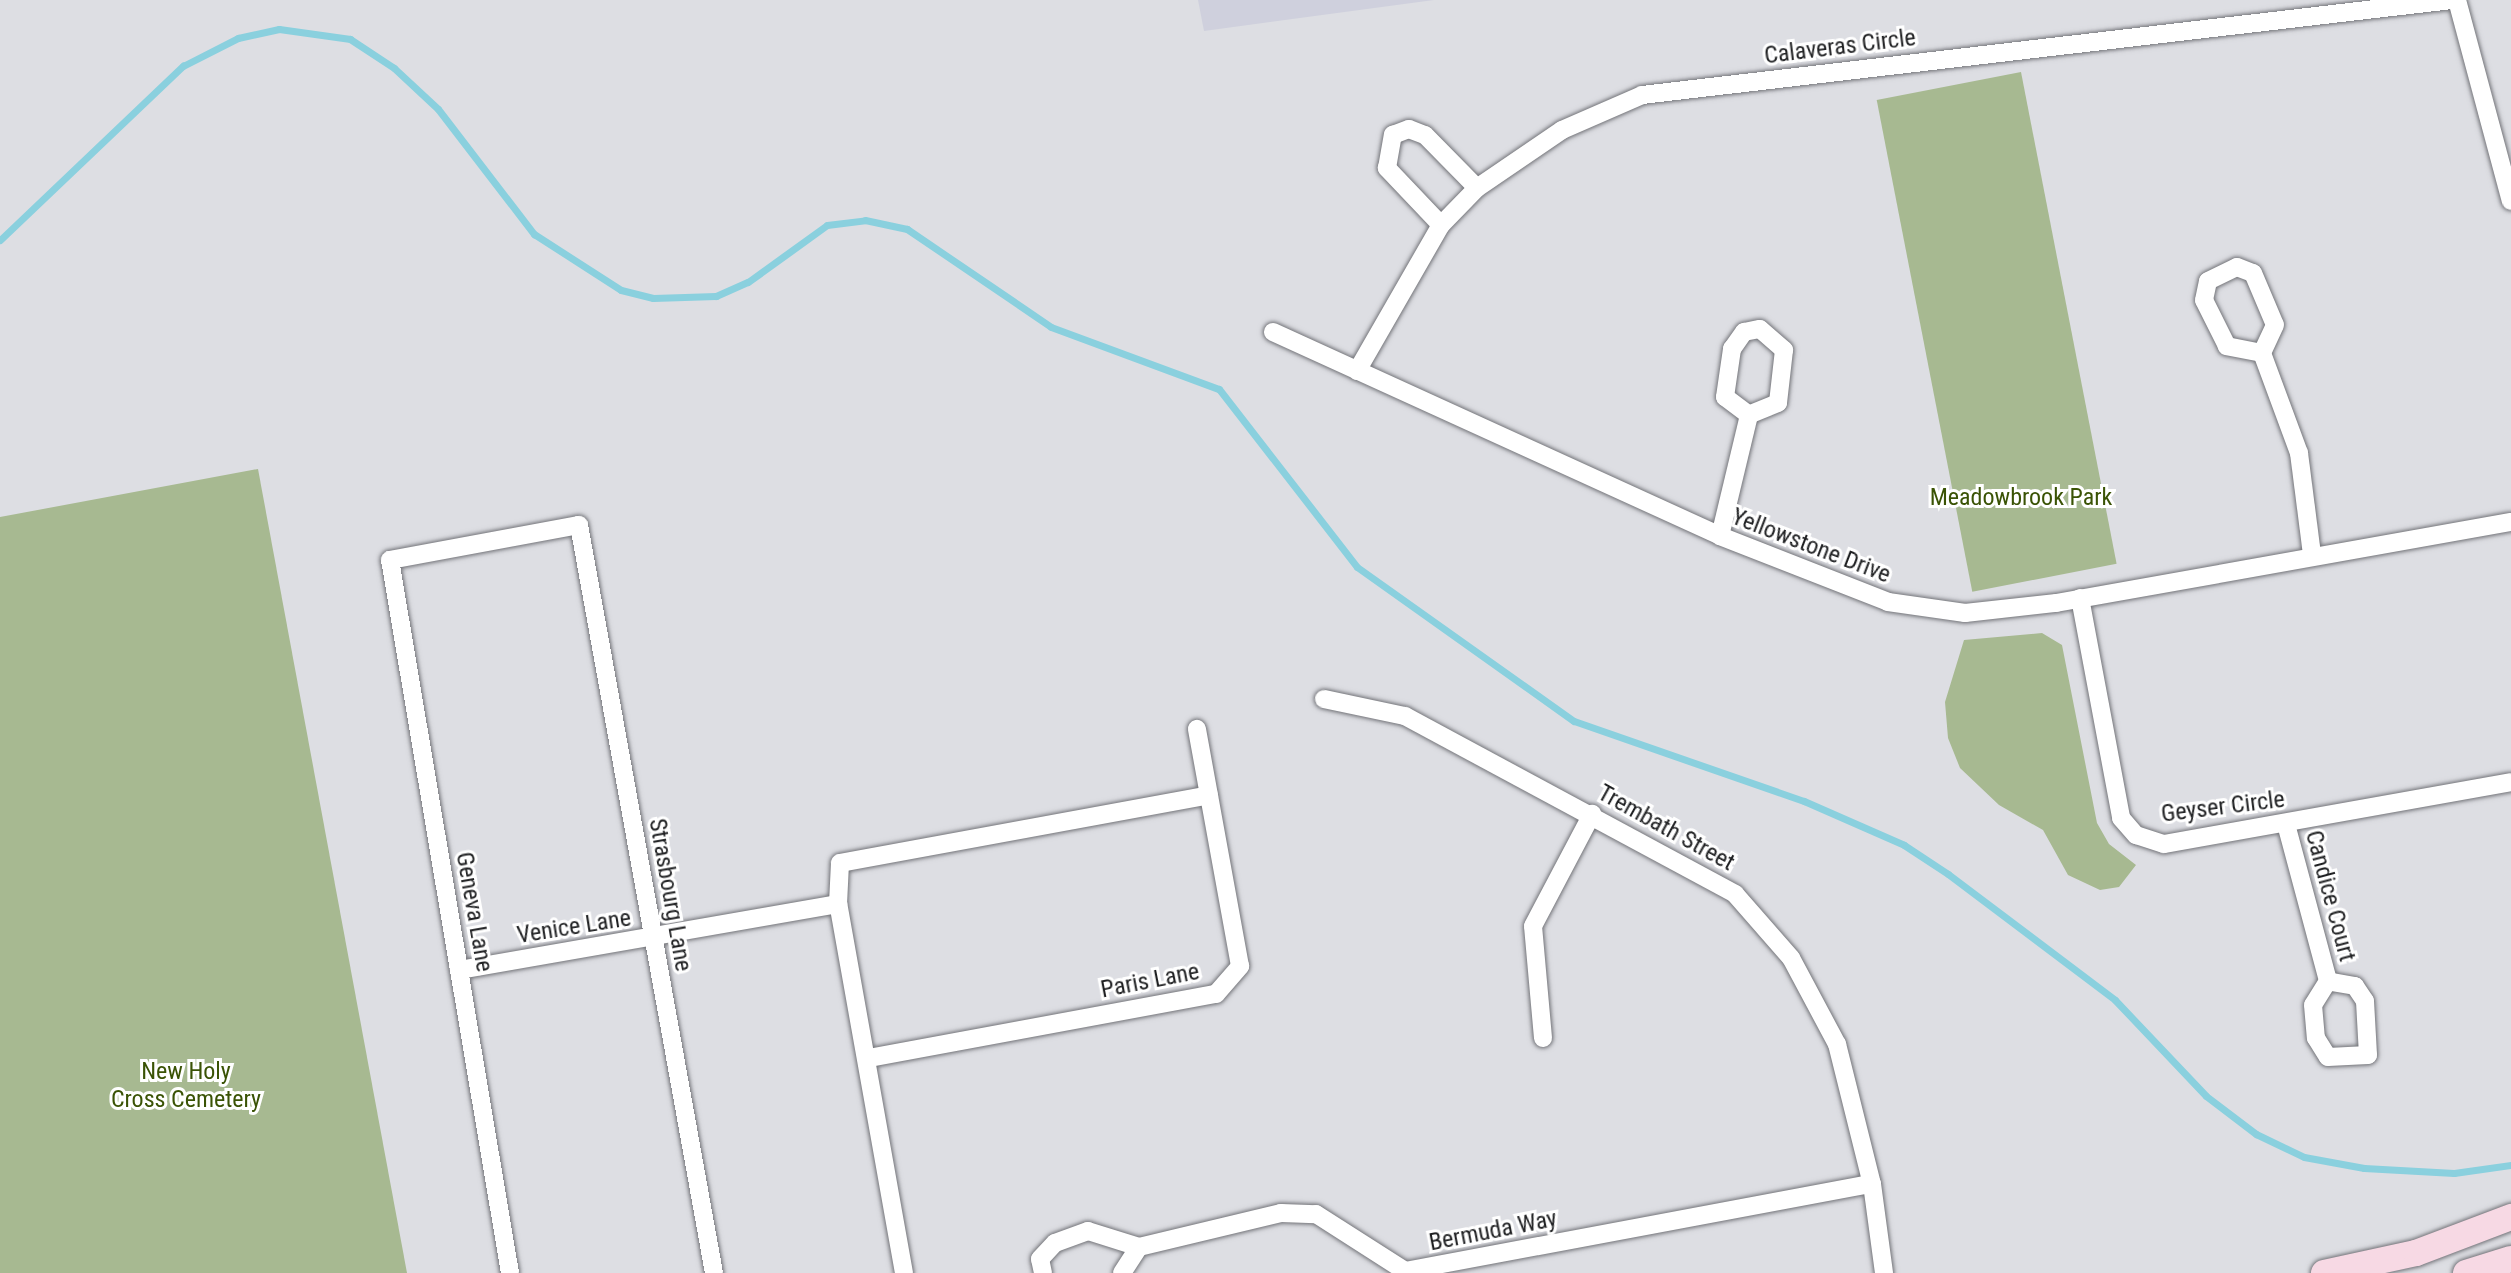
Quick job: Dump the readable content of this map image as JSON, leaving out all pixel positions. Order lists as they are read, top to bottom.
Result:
{
  "streets": {
    "street": [
      "Calaveras Circle",
      "Yellowstone Drive",
      "Geyser Circle",
      "Trembath Street",
      "Strasbourg Lane",
      "Candice Court",
      "Geneva Lane",
      "Venice Lane",
      "Paris Lane",
      "Bermuda Way"
    ]
  },
  "crossings": [
    ["Calaveras Circle", "Yellowstone Drive"],
    ["Yellowstone Drive", "Geyser Circle"],
    ["Geyser Circle", "Candice Court"],
    ["Trembath Street", "Bermuda Way"],
    ["Strasbourg Lane", "Geneva Lane"],
    ["Strasbourg Lane", "Venice Lane"],
    ["Geneva Lane", "Venice Lane"]
  ],
  "parks": ["Meadowbrook Park", "New Holy Cross Cemetery"]
}
